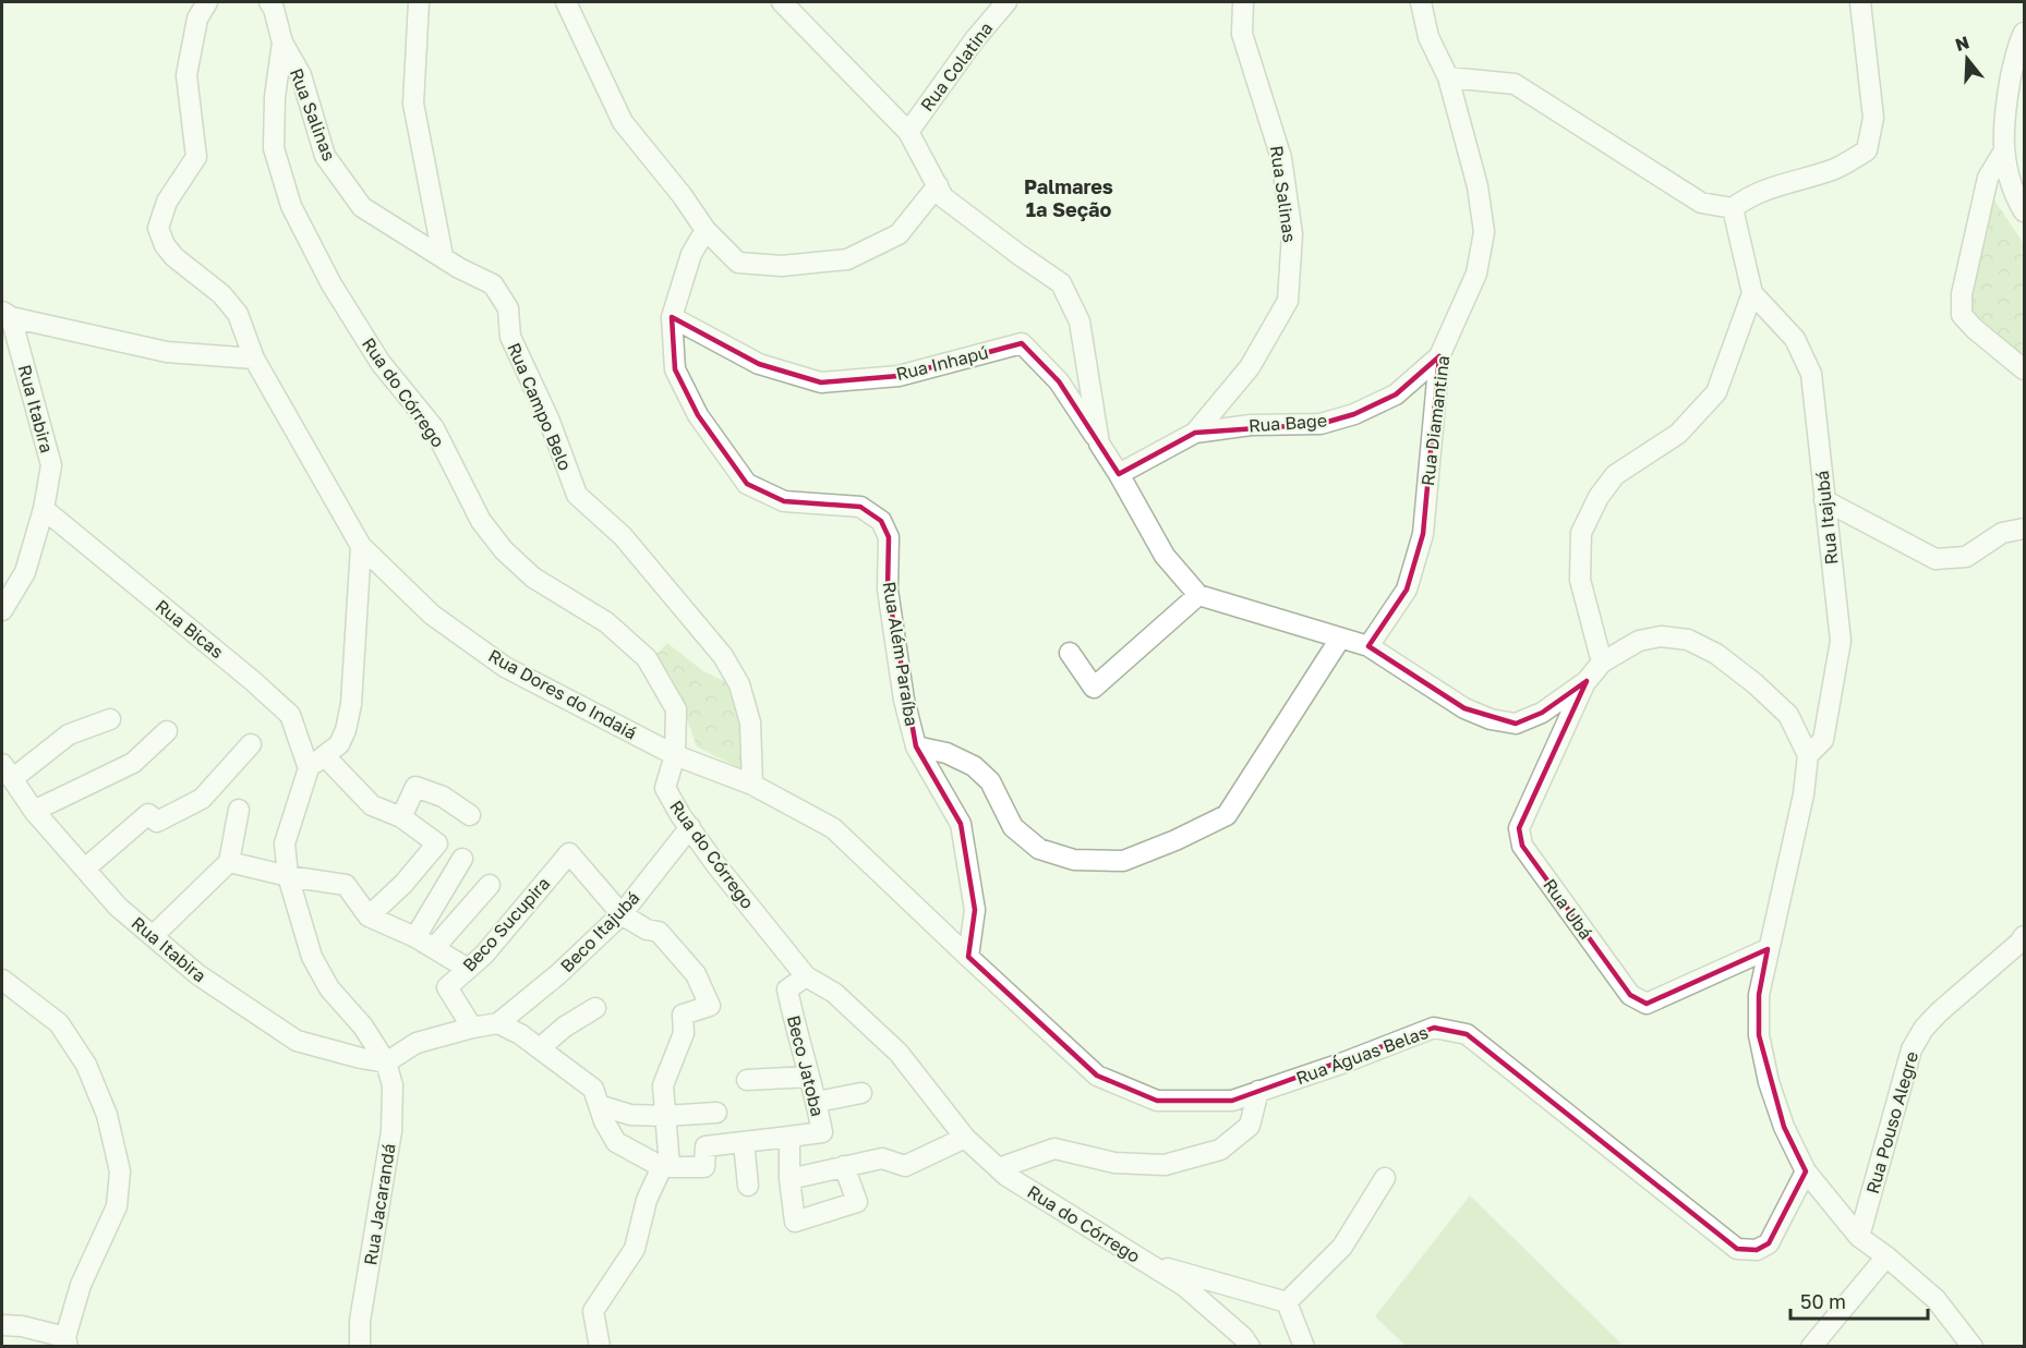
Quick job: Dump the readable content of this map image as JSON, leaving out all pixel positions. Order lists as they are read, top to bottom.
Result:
{
  "streets": {
    "street": [
      "Rua Colatina",
      "Rua Salinas",
      "Rua Inhapú",
      "Rua do Córrego",
      "Rua Campo Belo",
      "Rua Itabira",
      "Rua Diamantina",
      "Rua Bage",
      "Rua Itajubá",
      "Rua Bicas",
      "Rua Além Paraíba",
      "Rua Dores do Indaiá",
      "Rua Ubá",
      "Beco Sucupira",
      "Beco Itajubá",
      "Rua Águas Belas",
      "Beco Jatoba",
      "Rua Pouso Alegre",
      "Rua Jacarandá"
    ]
  },
  "crossings": [
    ["Rua Salinas", "Rua do Córrego"],
    ["Rua Salinas", "Rua Campo Belo"],
    ["Rua Salinas", "Rua Bage"],
    ["Rua Inhapú", "Rua Além Paraíba"],
    ["Rua do Córrego", "Rua Dores do Indaiá"],
    ["Rua do Córrego", "Beco Itajubá"],
    ["Rua do Córrego", "Beco Jatoba"],
    ["Rua Campo Belo", "Rua Dores do Indaiá"],
    ["Rua Itabira", "Rua Bicas"],
    ["Rua Itabira", "Rua Jacarandá"],
    ["Rua Diamantina", "Rua Bage"],
    ["Rua Além Paraíba", "Rua Dores do Indaiá"],
    ["Rua Além Paraíba", "Rua Águas Belas"],
    ["Rua Dores do Indaiá", "Rua Águas Belas"],
    ["Beco Sucupira", "Beco Itajubá"]
  ],
  "districts": ["Palmares 1ª Seção"],
  "scale_bar": "50 m",
  "north": "top"
}
